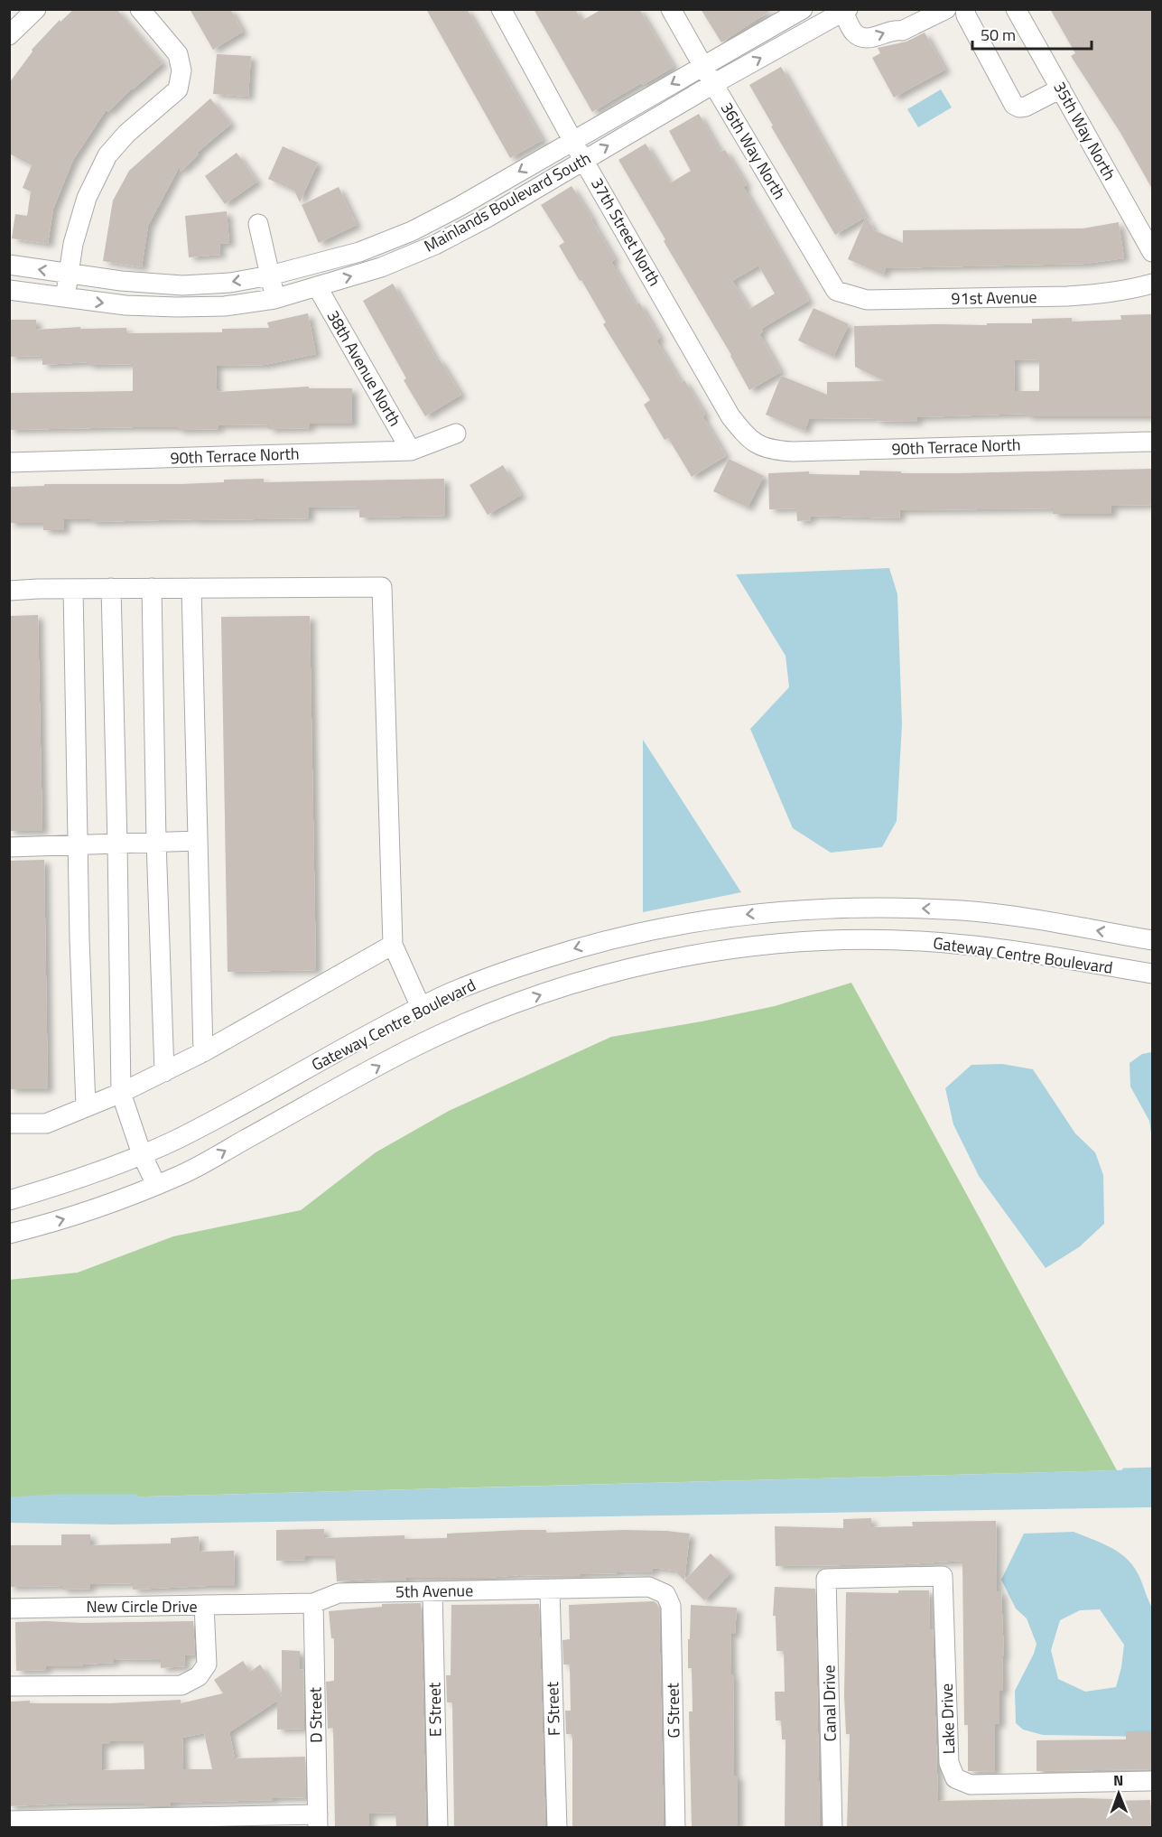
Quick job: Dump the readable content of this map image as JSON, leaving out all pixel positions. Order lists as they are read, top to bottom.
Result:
{
  "streets": {
    "street": [
      "35th Way North",
      "36th Way North",
      "Mainlands Boulevard South",
      "37th Street North",
      "91st Avenue",
      "38th Avenue North",
      "90th Terrace North",
      "Gateway Centre Boulevard",
      "5th Avenue",
      "New Circle Drive",
      "Canal Drive",
      "F Street",
      "E Street",
      "G Street",
      "D Street",
      "Lake Drive"
    ]
  },
  "crossings": [
    ["36th Way North", "Mainlands Boulevard South"],
    ["36th Way North", "91st Avenue"],
    ["Mainlands Boulevard South", "37th Street North"],
    ["Mainlands Boulevard South", "38th Avenue North"],
    ["37th Street North", "90th Terrace North"],
    ["38th Avenue North", "90th Terrace North"],
    ["5th Avenue", "New Circle Drive"],
    ["5th Avenue", "F Street"],
    ["5th Avenue", "E Street"],
    ["5th Avenue", "G Street"],
    ["5th Avenue", "D Street"],
    ["Canal Drive", "Lake Drive"]
  ],
  "scale_bar": "50 m",
  "north": "top"
}
